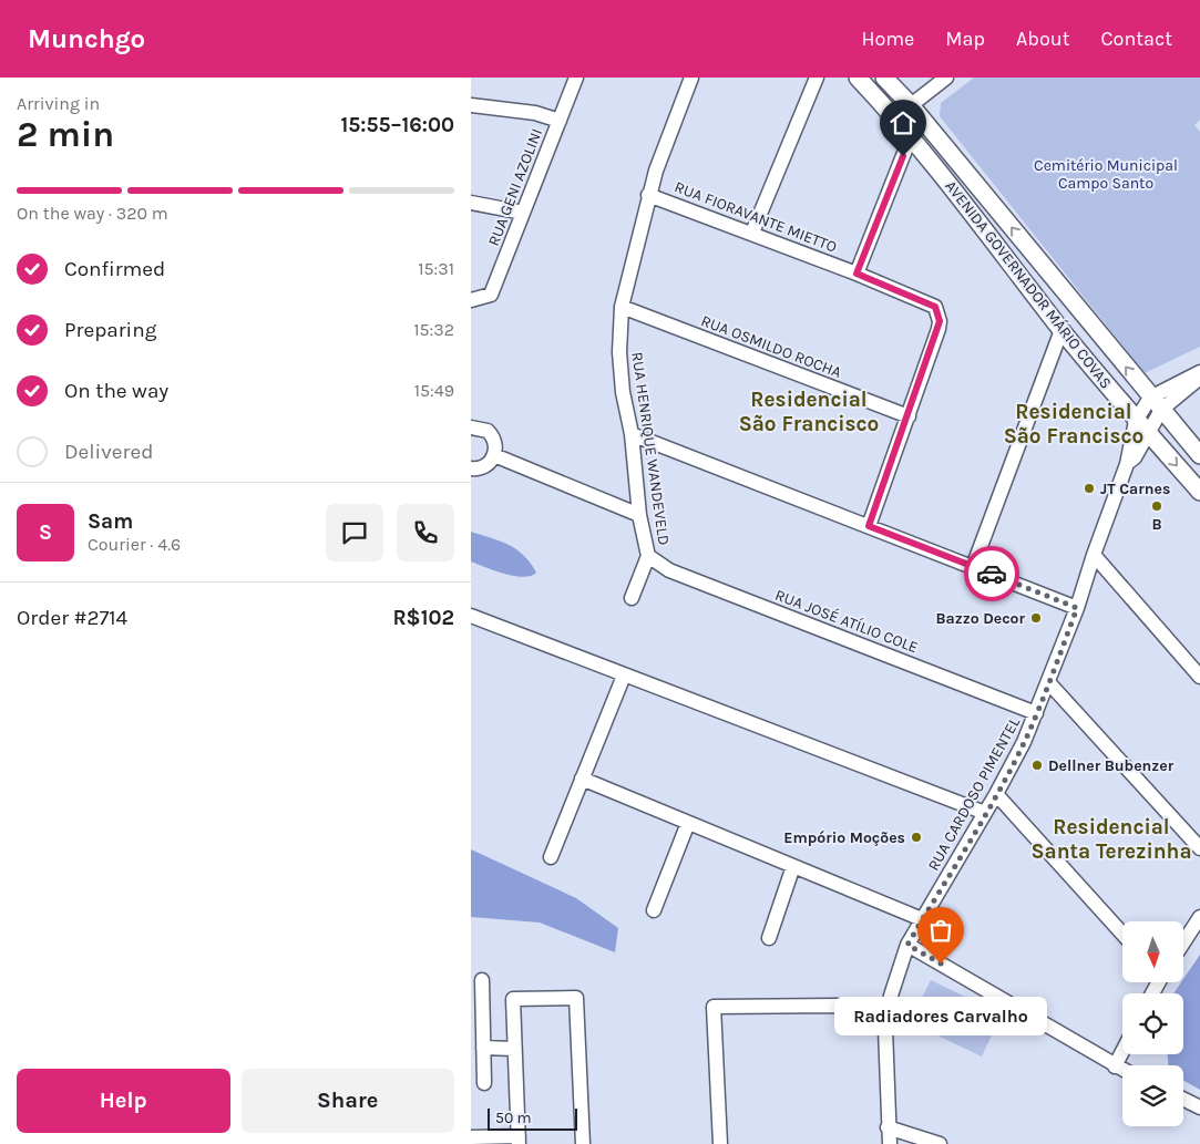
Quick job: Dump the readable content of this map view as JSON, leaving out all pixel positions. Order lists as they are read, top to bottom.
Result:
{
  "streets": {
    "main road": ["AVENIDA GOVERNADOR MÁRIO COVAS"],
    "street": [
      "RUA GENI AZOLINI",
      "RUA FIORAVANTE MIETTO",
      "RUA OSMILDO ROCHA",
      "RUA HENRIQUE WANDEVELD",
      "RUA JOSÉ ATÍLIO COLE",
      "RUA CARDOSO PIMENTEL"
    ]
  },
  "crossings": [
    ["RUA FIORAVANTE MIETTO", "RUA OSMILDO ROCHA"],
    ["RUA FIORAVANTE MIETTO", "RUA HENRIQUE WANDEVELD"],
    ["AVENIDA GOVERNADOR MÁRIO COVAS", "RUA CARDOSO PIMENTEL"],
    ["RUA OSMILDO ROCHA", "RUA HENRIQUE WANDEVELD"],
    ["RUA HENRIQUE WANDEVELD", "RUA JOSÉ ATÍLIO COLE"],
    ["RUA JOSÉ ATÍLIO COLE", "RUA CARDOSO PIMENTEL"]
  ],
  "districts": ["Residencial São Francisco", "Residencial São Francisco", "Residencial Santa Terezinha"],
  "parks": ["Cemitério Municipal Campo Santo"],
  "places": [
    "JT Carnes",
    "B",
    "Bazzo Decor",
    "Dellner Bubenzer",
    "Empório Moções",
    "Radiadores Carvalho"
  ],
  "scale_bar": "50 m",
  "north": "bottom",
  "page": {
    "header": "Munchgo",
    "nav": [
      "Home",
      "Map",
      "About",
      "Contact"
    ],
    "heading": ["2 min", "Arriving in", "15:55–16:00"],
    "panel": [
      "Sam",
      "Courier · 4.6",
      "Order #2714",
      "R$102"
    ],
    "bar": "On the way · 320 m",
    "list": [
      ["Confirmed", "15:31"],
      ["Preparing", "15:32"],
      ["On the way", "15:49"],
      "Delivered"
    ],
    "round": "S",
    "bubble": "Radiadores Carvalho",
    "buttons": ["Help", "Share"],
    "scale": "50 m"
  }
}
